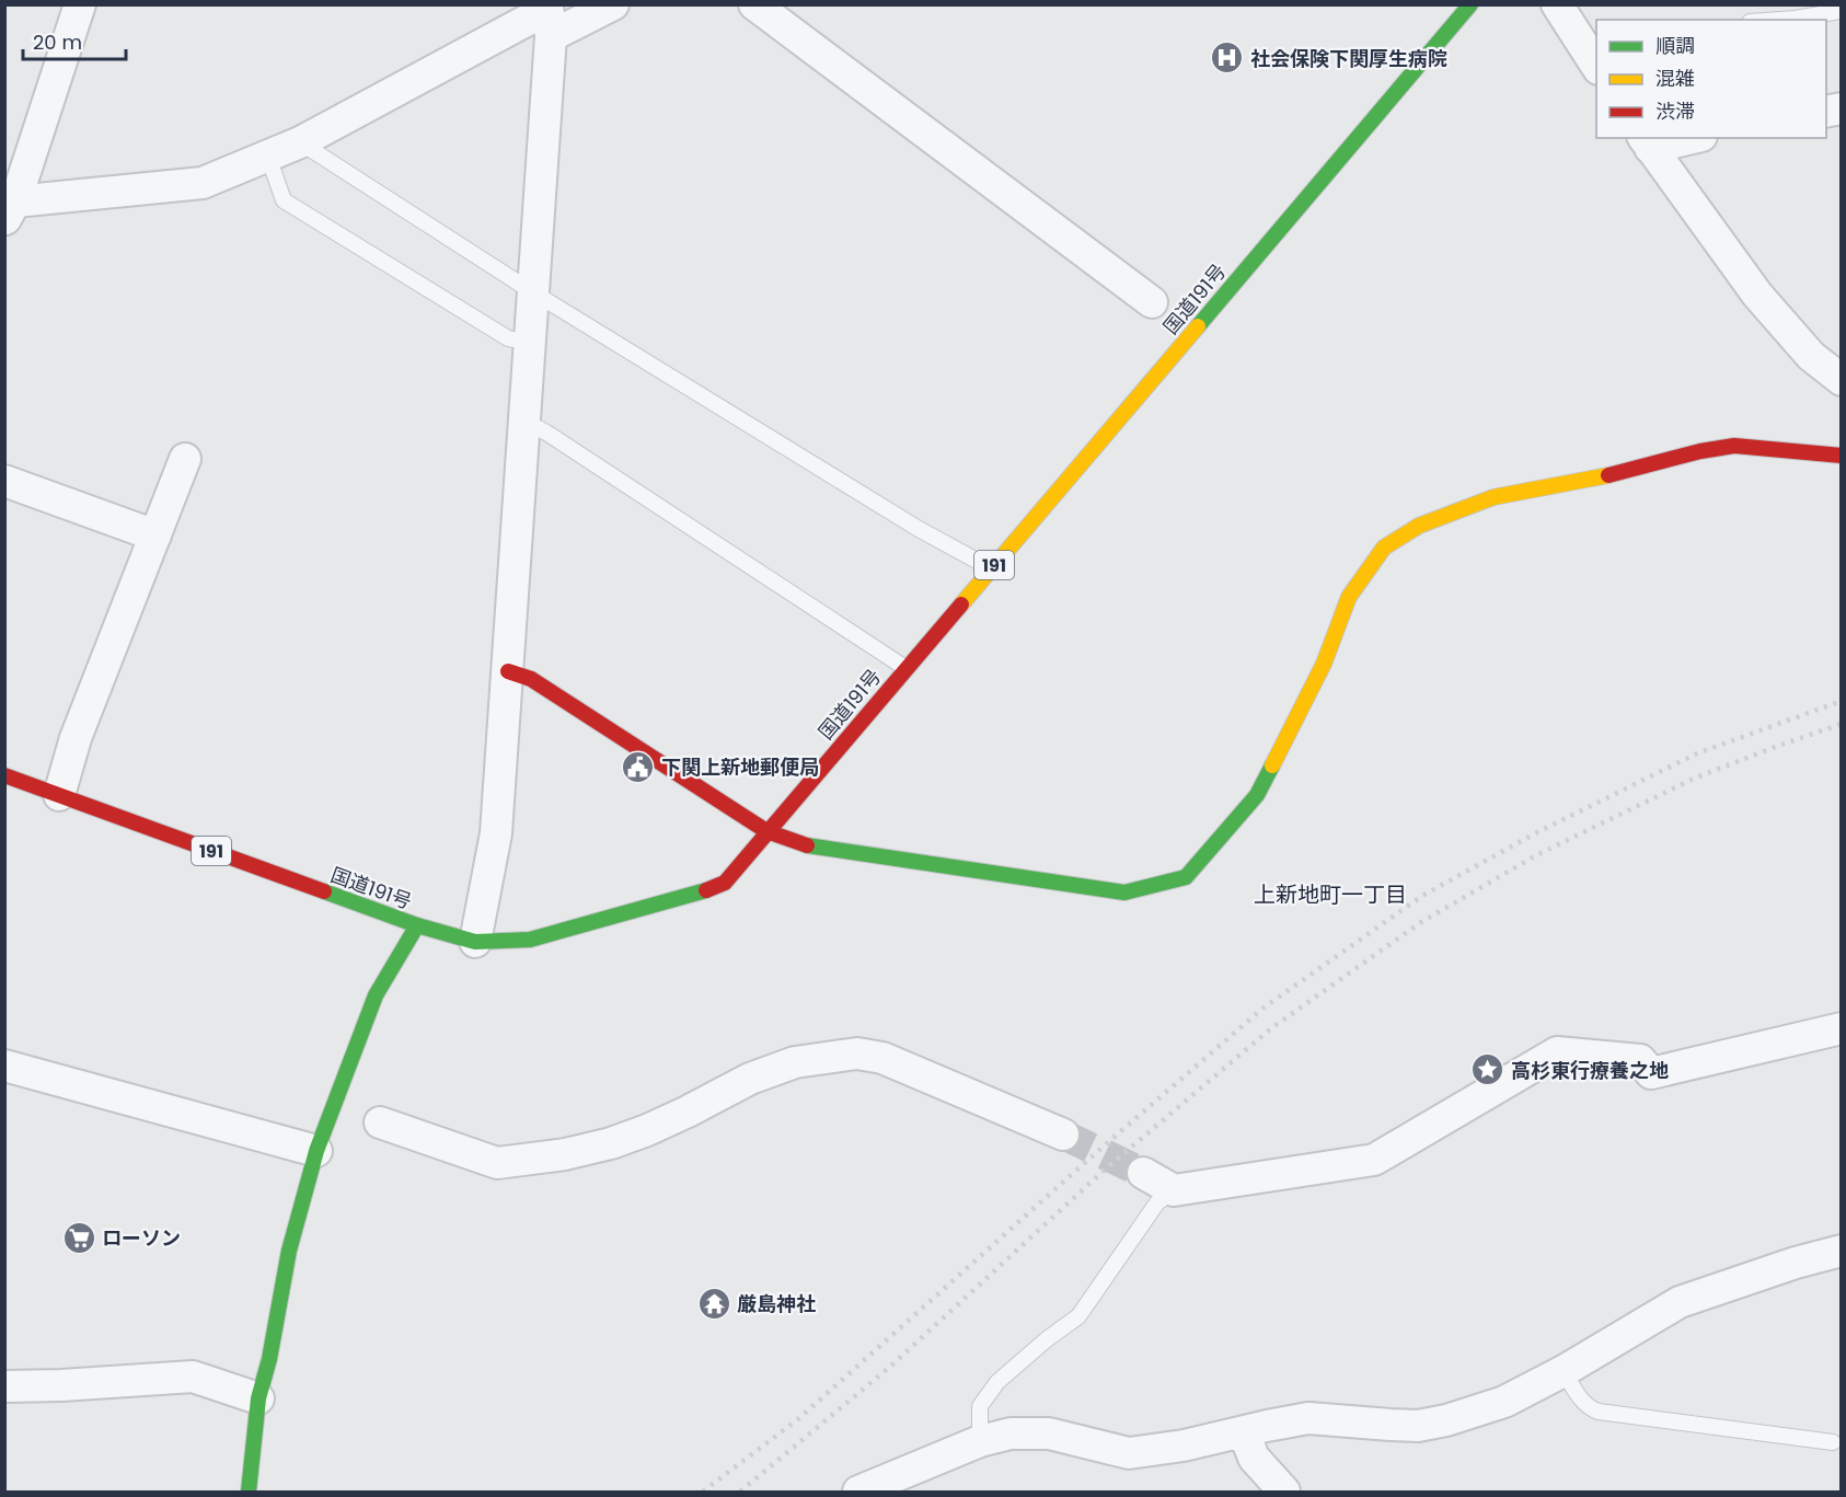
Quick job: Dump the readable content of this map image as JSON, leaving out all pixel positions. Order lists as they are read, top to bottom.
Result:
{
  "streets": {
    "main road": ["国道191号", "191"]
  },
  "districts": ["上新地町一丁目"],
  "places": {
    "hospital": ["社会保険下関厚生病院"],
    "public building": ["下関上新地郵便局"],
    "place": ["高杉東行療養之地"],
    "supermarket": ["ローソン"],
    "temple": ["厳島神社"]
  },
  "legend": ["順調", "混雑", "渋滞"],
  "scale_bar": "20 m"
}
